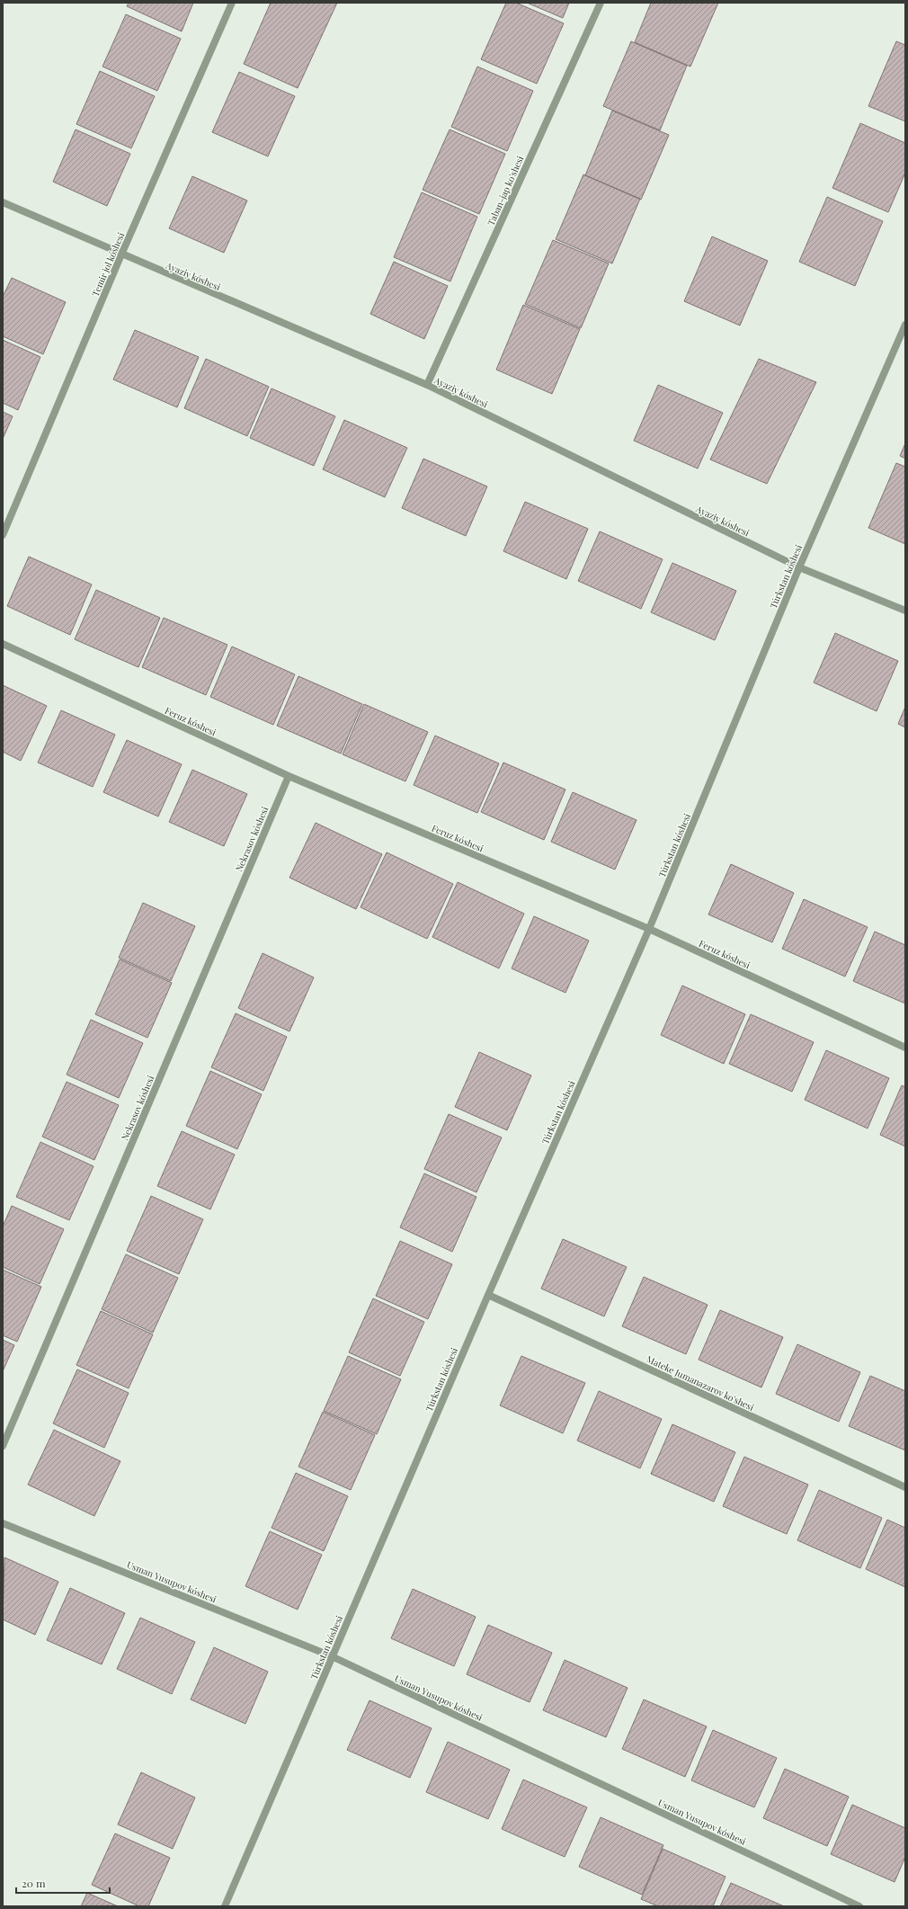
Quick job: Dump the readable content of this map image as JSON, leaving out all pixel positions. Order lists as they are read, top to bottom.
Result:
{
  "streets": {
    "street": [
      "Taban-jap ko'shesi",
      "Temir jol kóshesi",
      "Ayaziy kóshesi",
      "Túrkstan kóshesi",
      "Feruz kóshesi",
      "Nekrasov kóshesi",
      "Mateke Jumanazarov ko'shesi",
      "Usman Yusupov kóshesi"
    ]
  },
  "crossings": [
    ["Taban-jap ko'shesi", "Ayaziy kóshesi"],
    ["Temir jol kóshesi", "Ayaziy kóshesi"],
    ["Ayaziy kóshesi", "Túrkstan kóshesi"],
    ["Túrkstan kóshesi", "Feruz kóshesi"],
    ["Túrkstan kóshesi", "Mateke Jumanazarov ko'shesi"],
    ["Túrkstan kóshesi", "Usman Yusupov kóshesi"],
    ["Feruz kóshesi", "Nekrasov kóshesi"]
  ],
  "scale_bar": "20 m"
}
